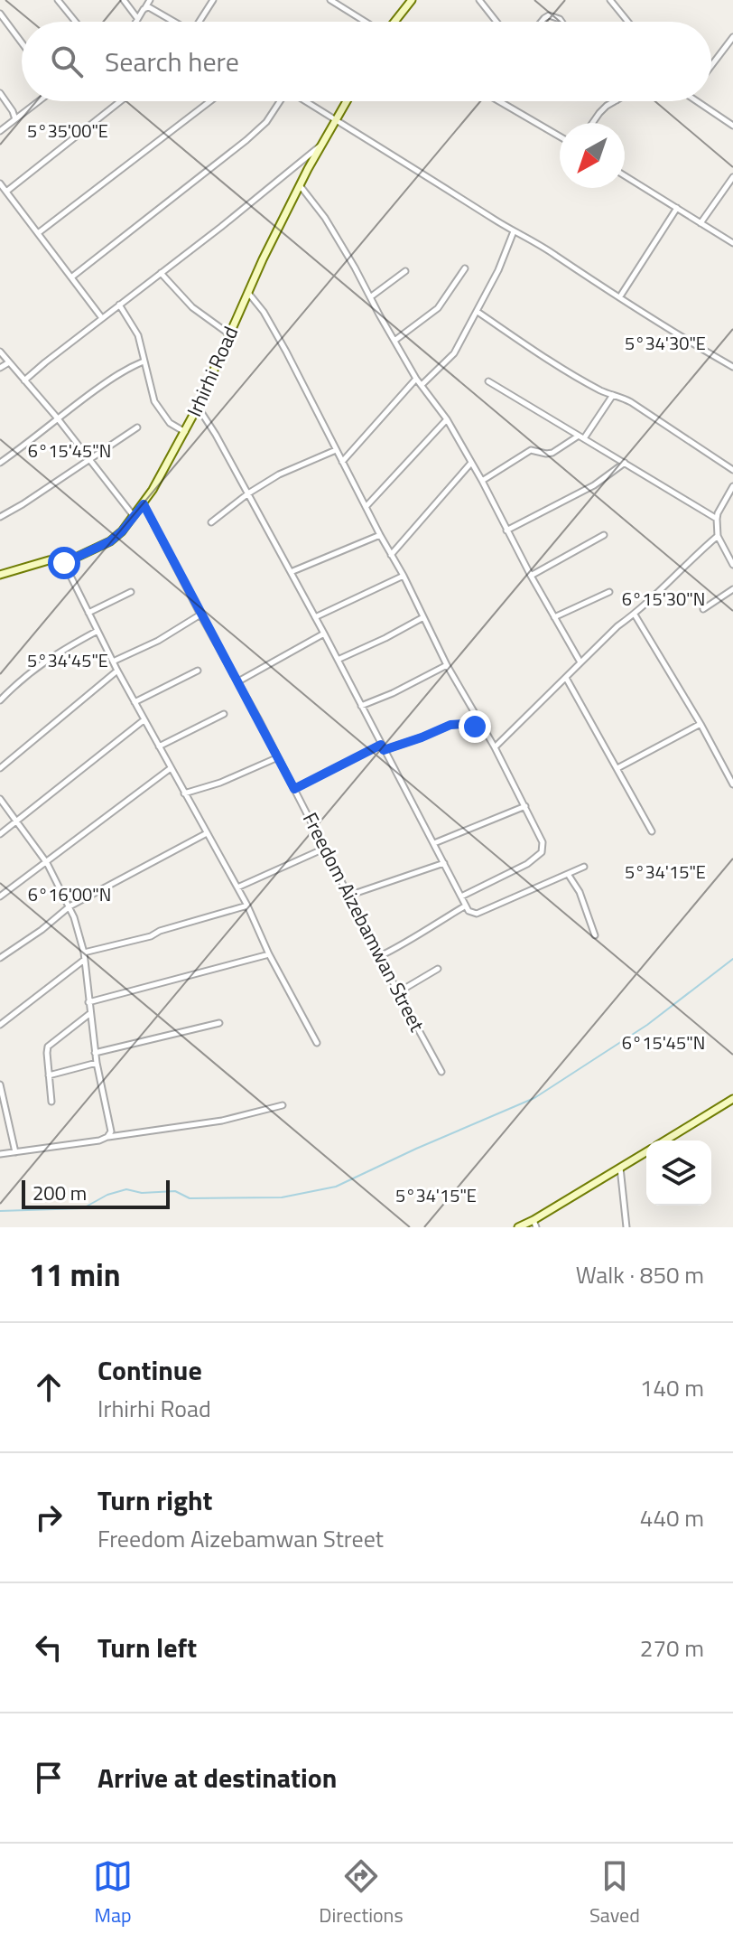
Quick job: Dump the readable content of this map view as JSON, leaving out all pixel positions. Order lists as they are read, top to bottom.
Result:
{
  "streets": {
    "street": ["Irhirhi Road", "Freedom Aizebamwan Street"]
  },
  "crossings": [
    ["Irhirhi Road", "Freedom Aizebamwan Street"]
  ],
  "scale_bar": "200 m",
  "north": "bottom left",
  "page": {
    "search": "Search here",
    "scale": "200 m",
    "heading": ["11 min", "Walk · 850 m"],
    "list": [
      ["Continue", "Irhirhi Road", "140 m"],
      ["Turn right", "Freedom Aizebamwan Street", "440 m"],
      ["Turn left", "270 m"],
      "Arrive at destination"
    ],
    "nav": ["Map", "Directions", "Saved"]
  },
  "coordinates": [
    "5°35'00\"E",
    "5°34'30\"E",
    "6°15'45\"N",
    "6°15'30\"N",
    "5°34'45\"E",
    "5°34'15\"E",
    "6°16'00\"N"
  ]
}
